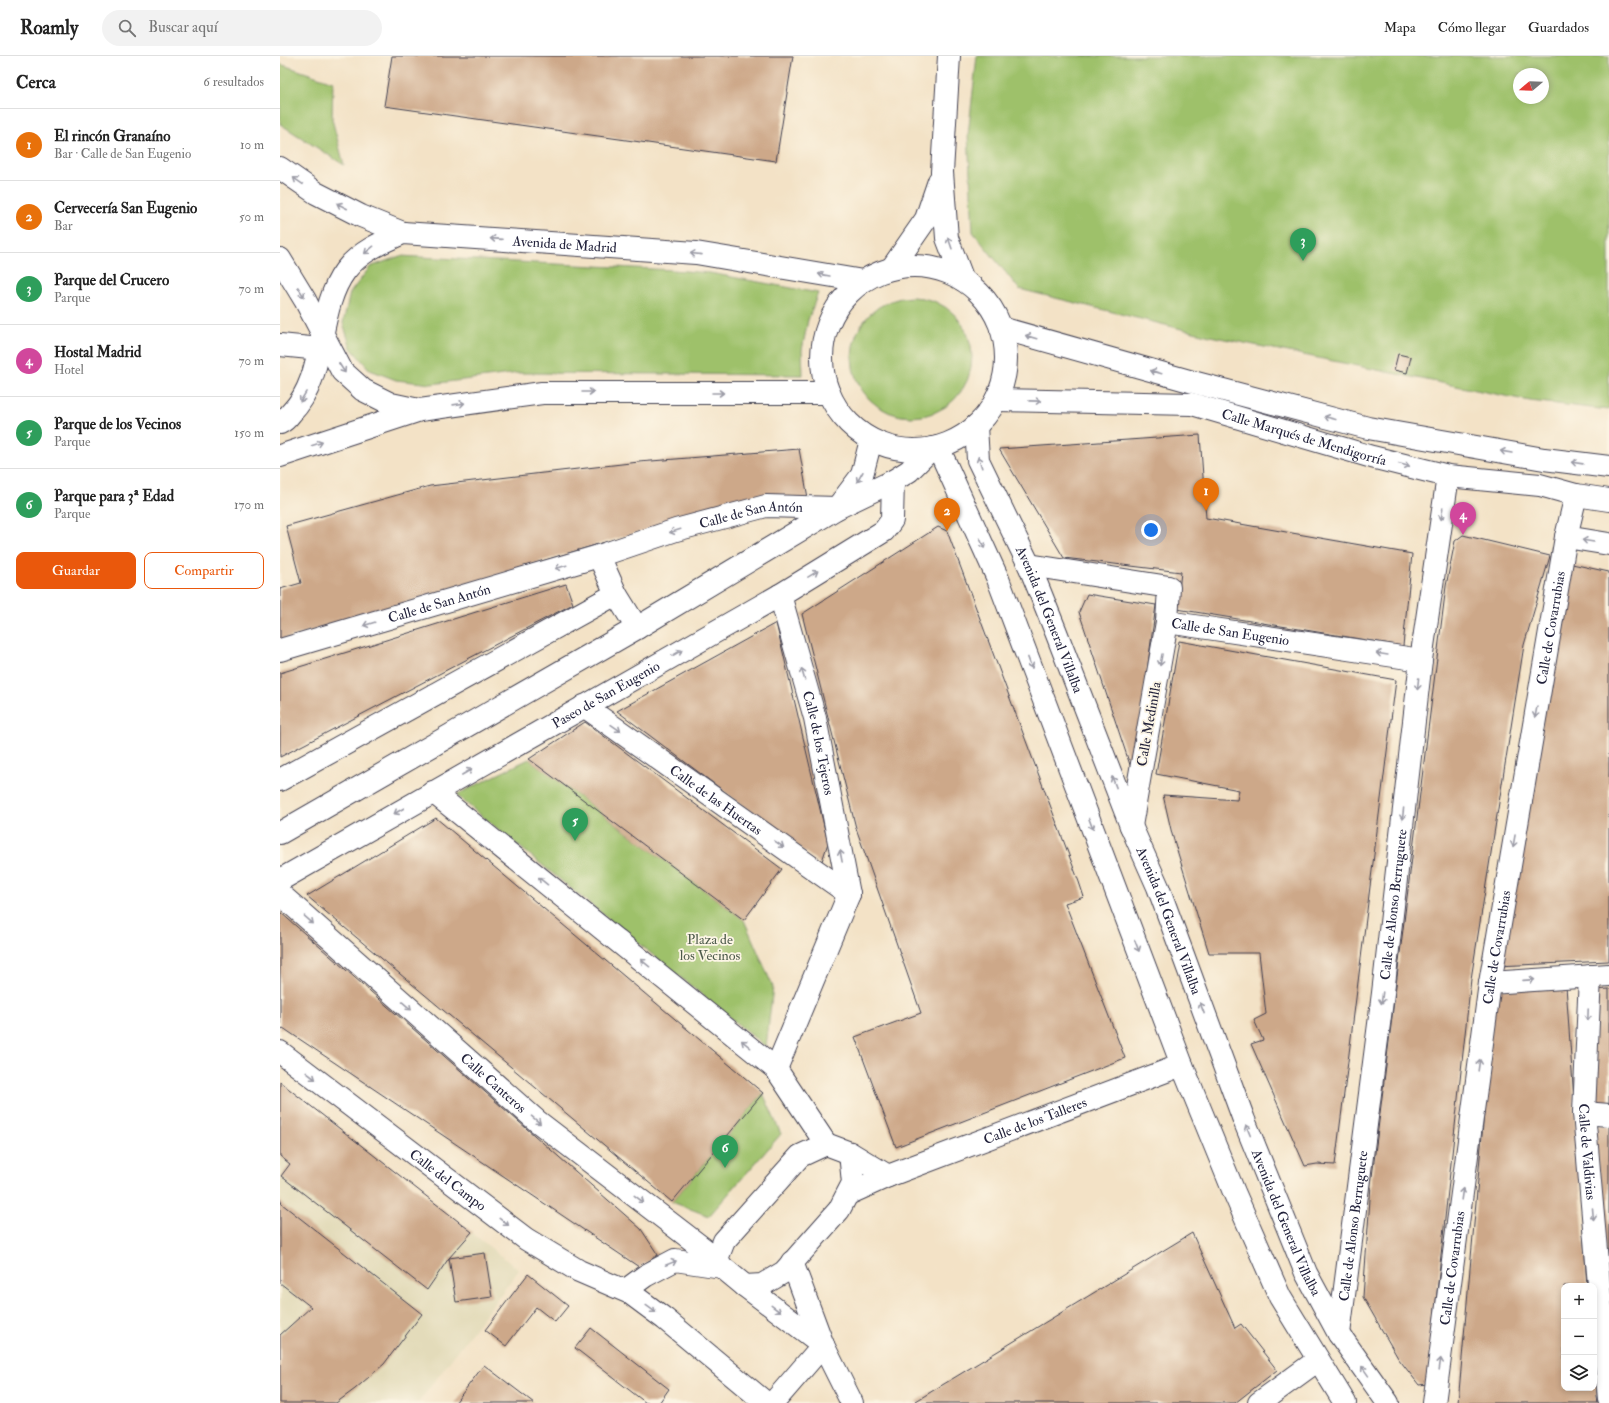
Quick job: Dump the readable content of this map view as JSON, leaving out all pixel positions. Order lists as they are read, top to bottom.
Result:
{
  "streets": {
    "street": [
      "Avenida de Madrid",
      "Calle Marqués de Mendigorría",
      "Calle de San Antón",
      "Avenida del General Villalba",
      "Calle de Covarrubias",
      "Calle de San Eugenio",
      "Paseo de San Eugenio",
      "Calle Medinilla",
      "Calle de los Tejeros",
      "Calle de las Huertas",
      "Calle de Alonso Berruguete",
      "Calle Canteros",
      "Calle de los Talleres",
      "Calle de Valdivias",
      "Calle del Campo"
    ]
  },
  "crossings": [
    ["Calle Marqués de Mendigorría", "Calle de Covarrubias"],
    ["Calle Marqués de Mendigorría", "Calle de Alonso Berruguete"],
    ["Avenida del General Villalba", "Calle de San Eugenio"],
    ["Avenida del General Villalba", "Calle Medinilla"],
    ["Avenida del General Villalba", "Calle de Alonso Berruguete"],
    ["Calle de San Eugenio", "Calle Medinilla"],
    ["Calle de San Eugenio", "Calle de Alonso Berruguete"],
    ["Paseo de San Eugenio", "Calle de los Tejeros"],
    ["Paseo de San Eugenio", "Calle de las Huertas"],
    ["Calle de los Tejeros", "Calle de las Huertas"]
  ],
  "one_way": [
    "Calle de San Eugenio",
    "Calle Medinilla",
    "Calle de los Tejeros",
    "Calle de Alonso Berruguete",
    "Calle de Valdivias",
    "Calle del Campo"
  ],
  "parks": ["Plaza de los Vecinos"],
  "north": "left",
  "page": {
    "header": "Roamly",
    "search": "Buscar aquí",
    "nav": ["Mapa", "Cómo llegar", "Guardados"],
    "heading": ["Cerca", "6 resultados"],
    "list": [
      {
        "mark": "1",
        "name": "El rincón Granaíno",
        "note": "Bar · Calle de San Eugenio",
        "value": "10 m"
      },
      {
        "mark": "2",
        "name": "Cervecería San Eugenio",
        "note": "Bar",
        "value": "50 m"
      },
      {
        "mark": "3",
        "name": "Parque del Crucero",
        "note": "Parque",
        "value": "70 m"
      },
      {
        "mark": "4",
        "name": "Hostal Madrid",
        "note": "Hotel",
        "value": "70 m"
      },
      {
        "mark": "5",
        "name": "Parque de los Vecinos",
        "note": "Parque",
        "value": "150 m"
      },
      {
        "mark": "6",
        "name": "Parque para 3ª Edad",
        "note": "Parque",
        "value": "170 m"
      }
    ],
    "pins": [
      "3",
      "1",
      "2",
      "4",
      "5",
      "6"
    ],
    "buttons": ["Guardar", "Compartir"],
    "map_buttons": ["+", "−"]
  }
}
